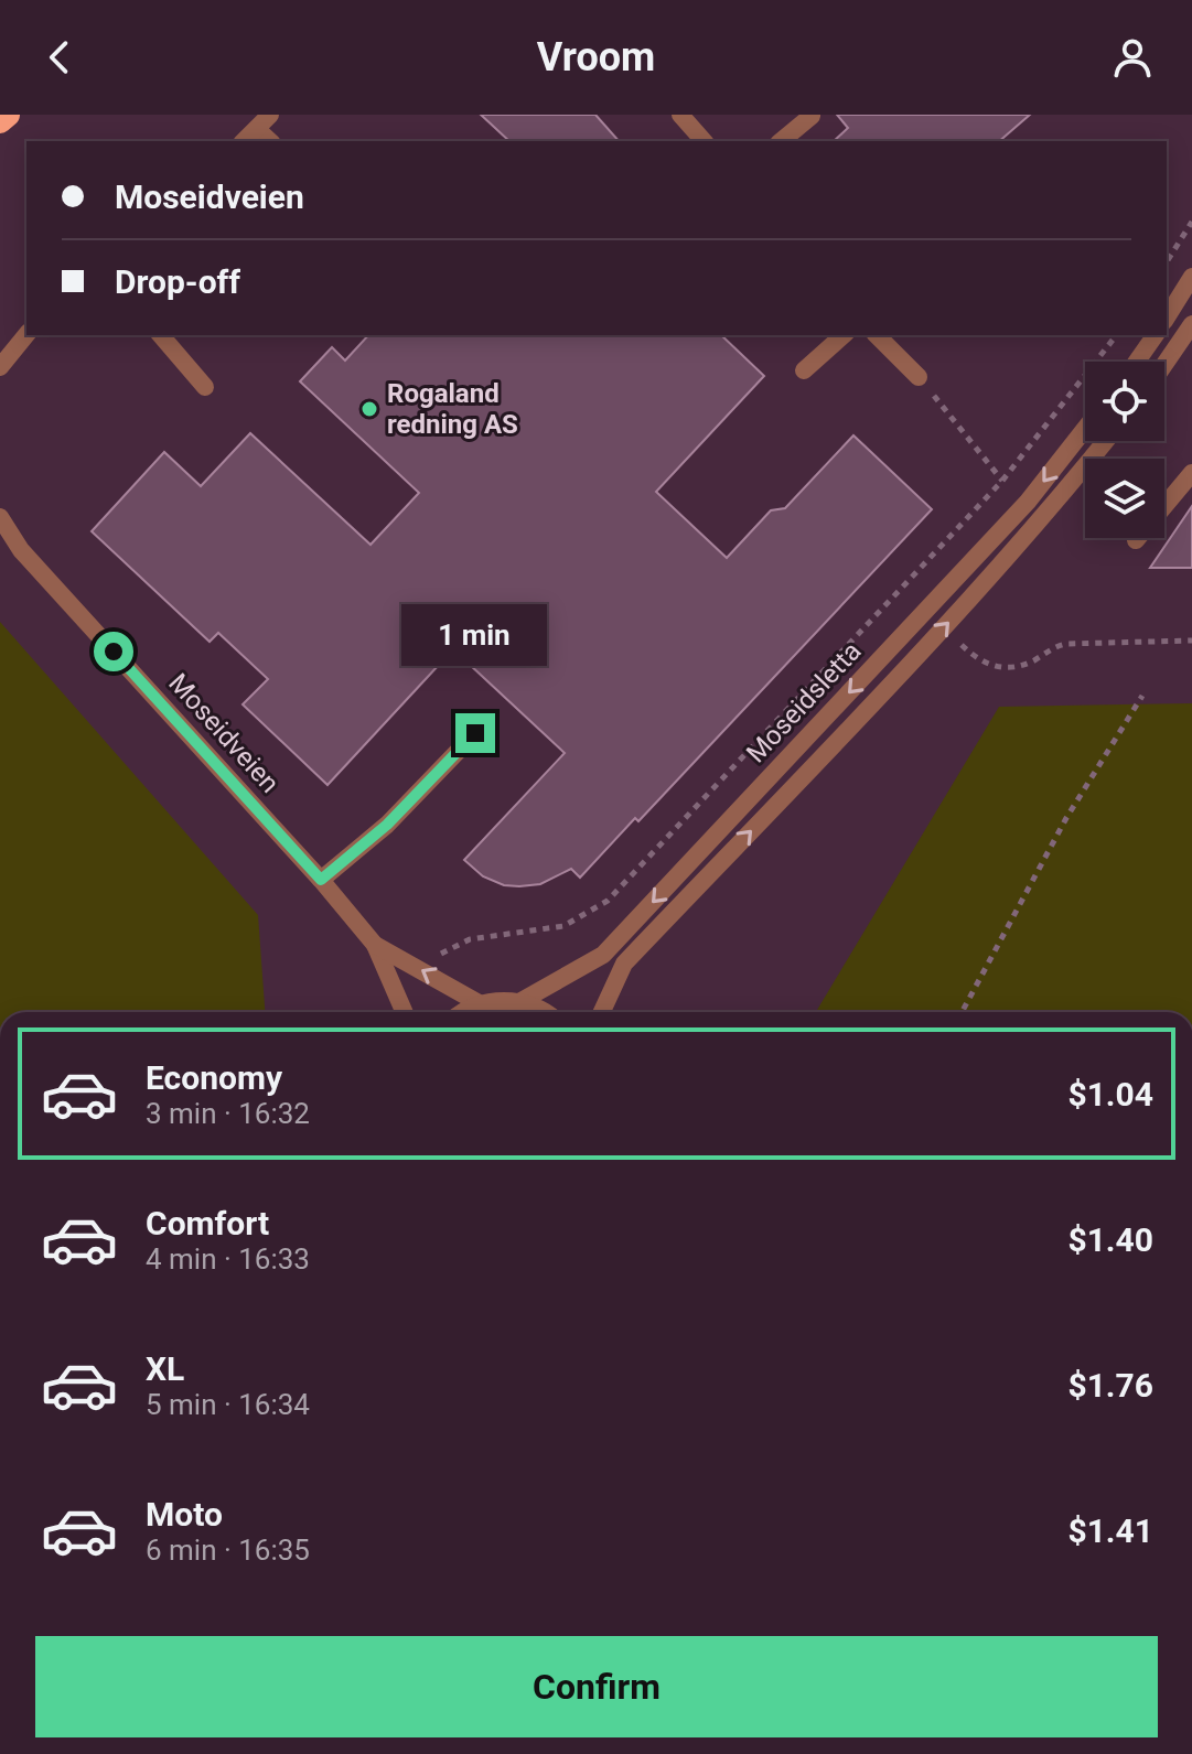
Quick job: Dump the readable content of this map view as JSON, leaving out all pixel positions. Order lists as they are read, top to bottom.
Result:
{
  "streets": {
    "street": ["Moseidsletta", "Moseidveien"]
  },
  "places": ["Rogaland redning AS"],
  "page": {
    "header": "Vroom",
    "banner": ["Moseidveien", "Drop-off"],
    "bubble": "1 min",
    "list": [
      {
        "name": "Economy",
        "note": "3 min · 16:32",
        "value": "$1.04"
      },
      {
        "name": "Comfort",
        "note": "4 min · 16:33",
        "value": "$1.40"
      },
      {
        "name": "XL",
        "note": "5 min · 16:34",
        "value": "$1.76"
      },
      {
        "name": "Moto",
        "note": "6 min · 16:35",
        "value": "$1.41"
      }
    ],
    "buttons": "Confirm"
  }
}
